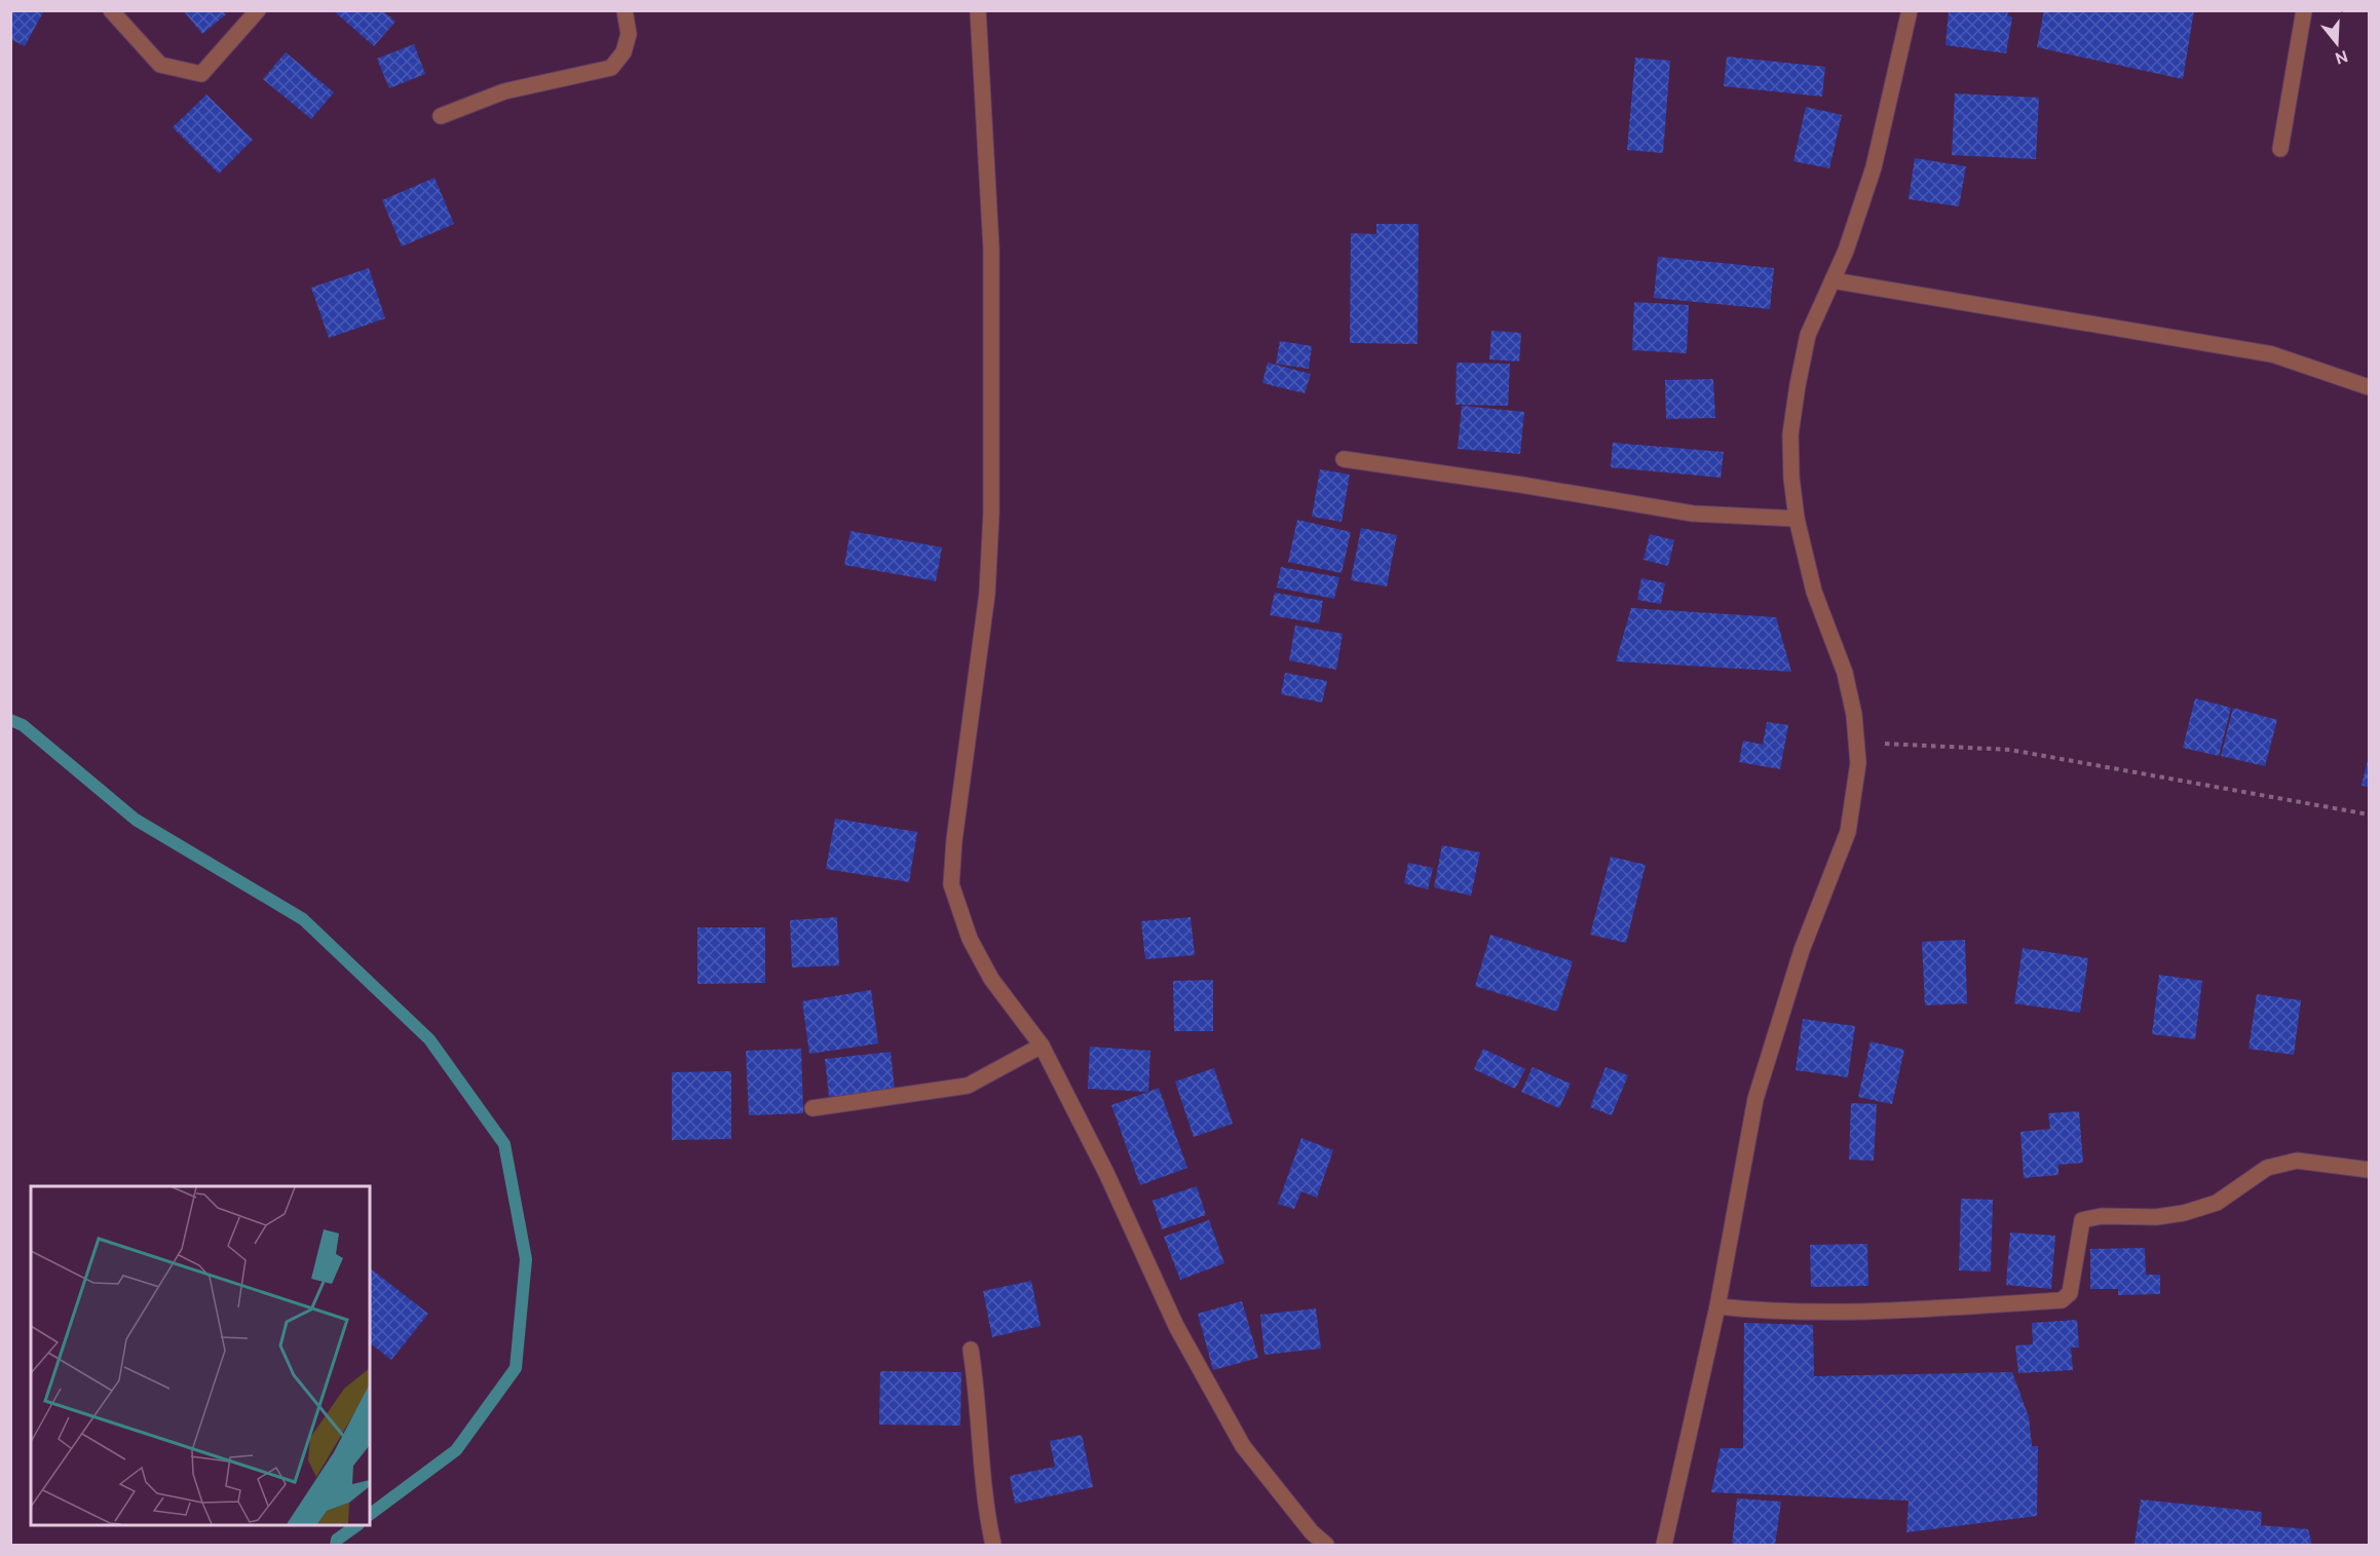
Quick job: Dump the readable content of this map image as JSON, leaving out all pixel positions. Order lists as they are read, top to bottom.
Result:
{
  "north": "bottom"
}
